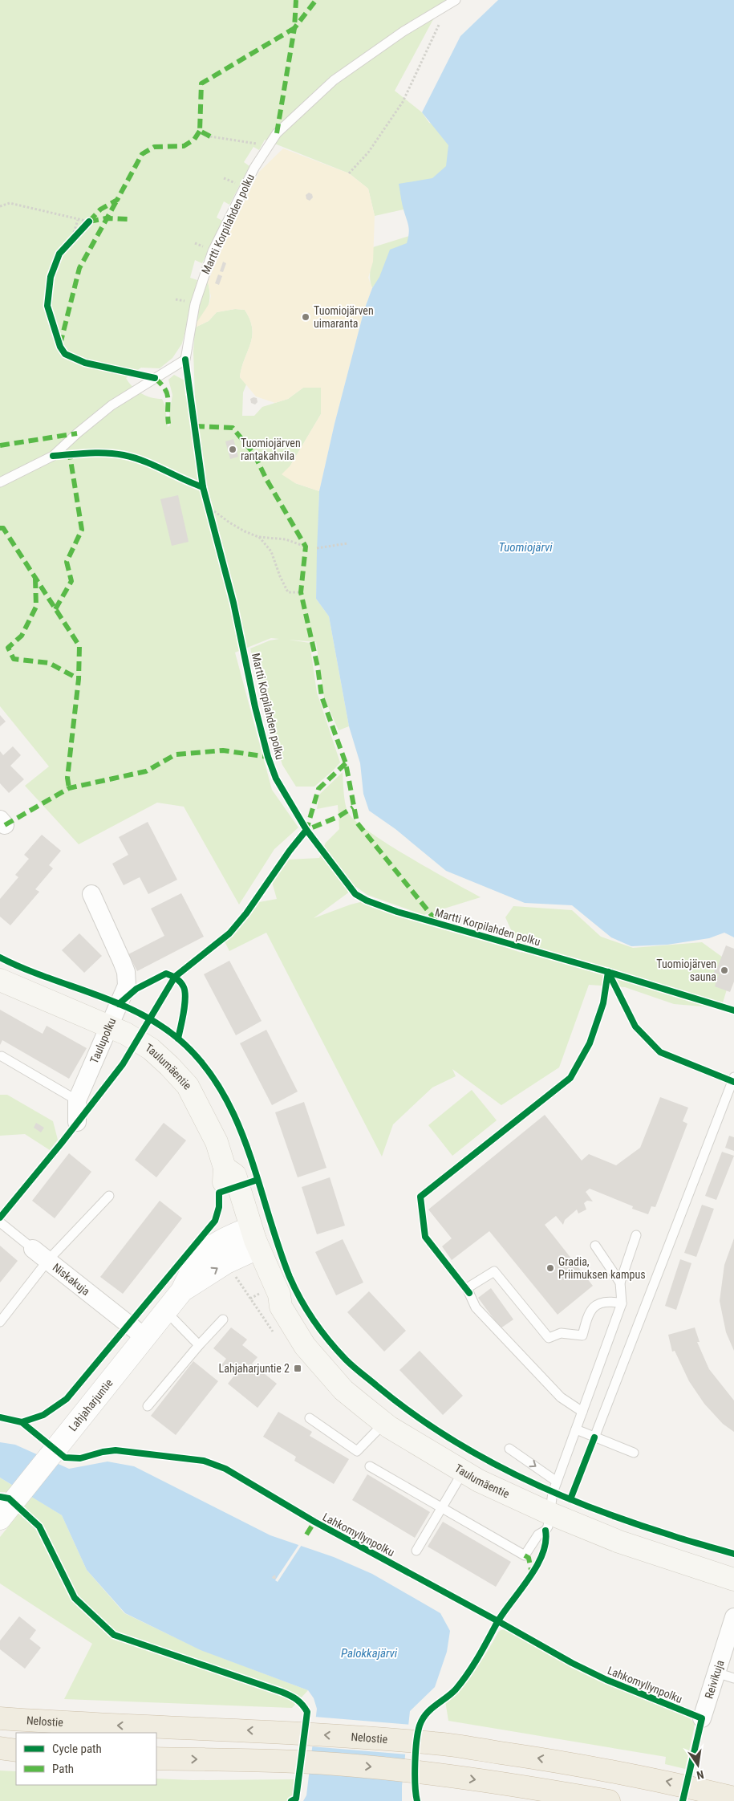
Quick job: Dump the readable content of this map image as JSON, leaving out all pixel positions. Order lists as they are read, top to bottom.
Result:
{
  "streets": {
    "highway": ["Nelostie"],
    "main road": ["Taulumäentie"],
    "street": [
      "Taulupolku",
      "Niskakuja",
      "Lahjaharjuntie",
      "Reivikuja"
    ],
    "lane": ["Martti Korpilahden polku"],
    "cycle path": ["Lahkomyllynpolku"]
  },
  "crossings": [
    ["Taulupolku", "Taulumäentie"],
    ["Taulumäentie", "Lahjaharjuntie"],
    ["Niskakuja", "Lahjaharjuntie"]
  ],
  "water": ["Tuomiojärvi", "Palokkajärvi"],
  "places": {
    "other": [
      "Tuomiojärven uimaranta",
      "Tuomiojärven rantakahvila",
      "Tuomiojärven sauna",
      "Gradia, Priimuksen kampus"
    ],
    "transit": ["Lahjaharjuntie 2"]
  },
  "legend": ["Cycle path", "Path"],
  "north": "bottom"
}
